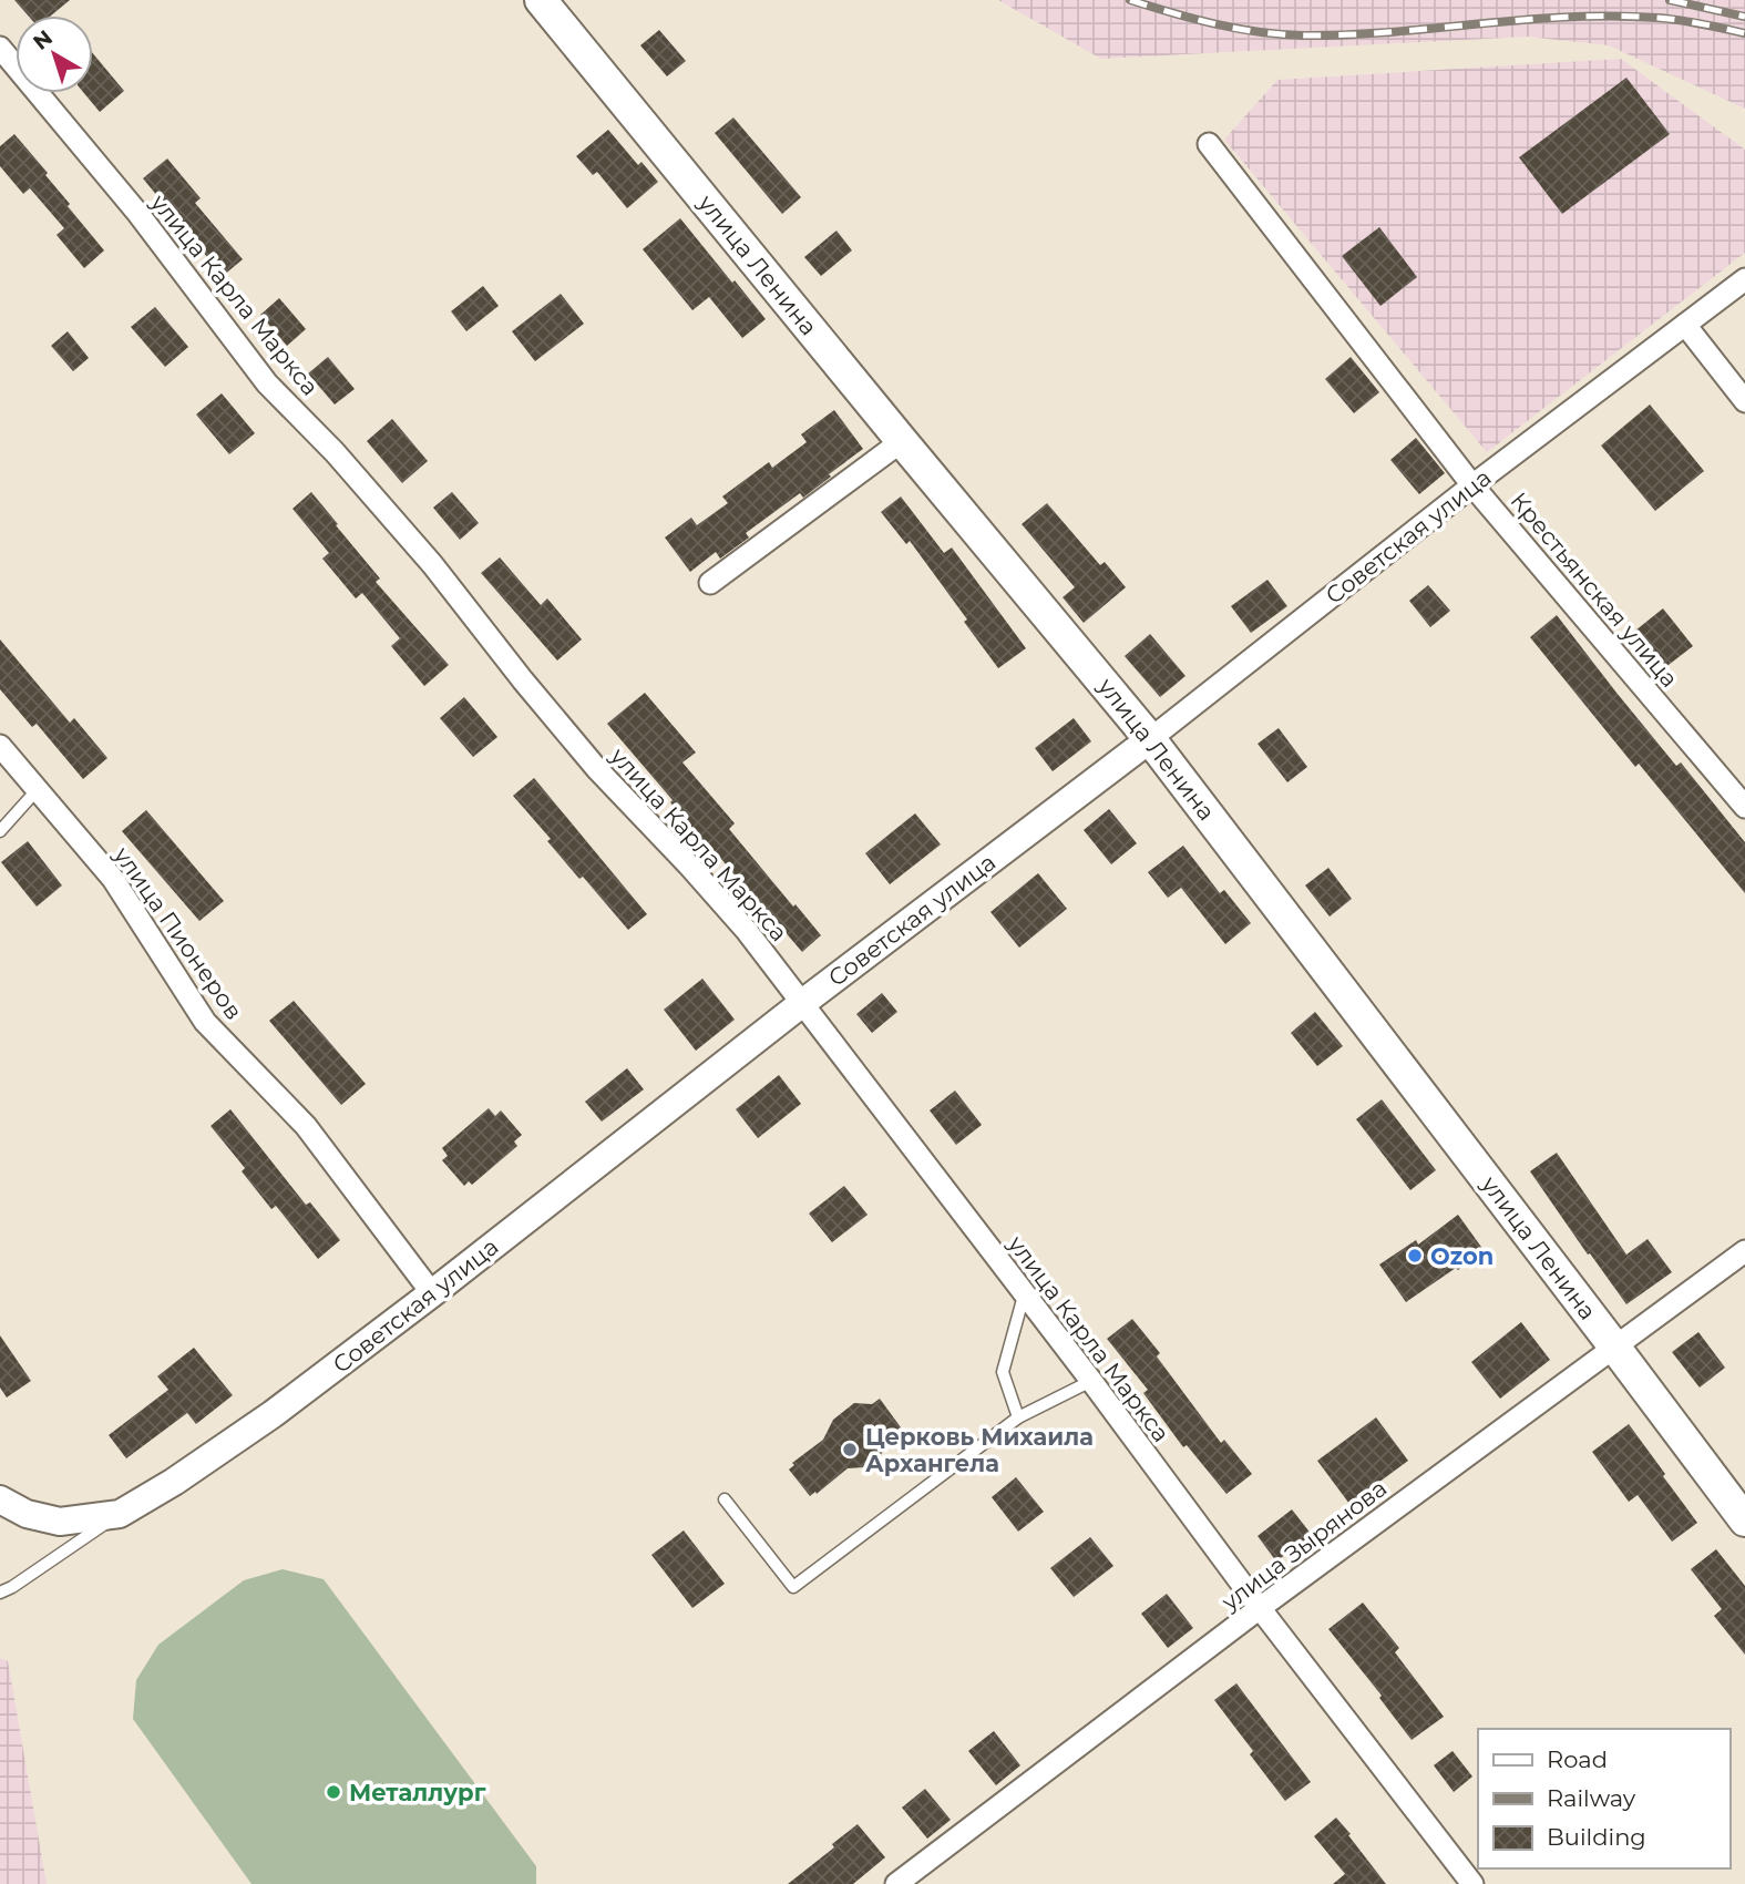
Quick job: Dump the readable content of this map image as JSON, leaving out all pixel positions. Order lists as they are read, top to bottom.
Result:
{
  "streets": {
    "main road": ["улица Ленина"],
    "street": [
      "улица Карла Маркса",
      "Советская улица",
      "Крестьянская улица",
      "улица Пионеров",
      "улица Зырянова"
    ]
  },
  "crossings": [
    ["улица Ленина", "Советская улица"],
    ["улица Ленина", "улица Зырянова"],
    ["улица Карла Маркса", "Советская улица"],
    ["улица Карла Маркса", "улица Зырянова"],
    ["Советская улица", "Крестьянская улица"],
    ["Советская улица", "улица Пионеров"]
  ],
  "places": ["Ozon", "Церковь Михаила Архангела", "Металлург"],
  "legend": ["Road", "Railway", "Building"],
  "north": "top left"
}
